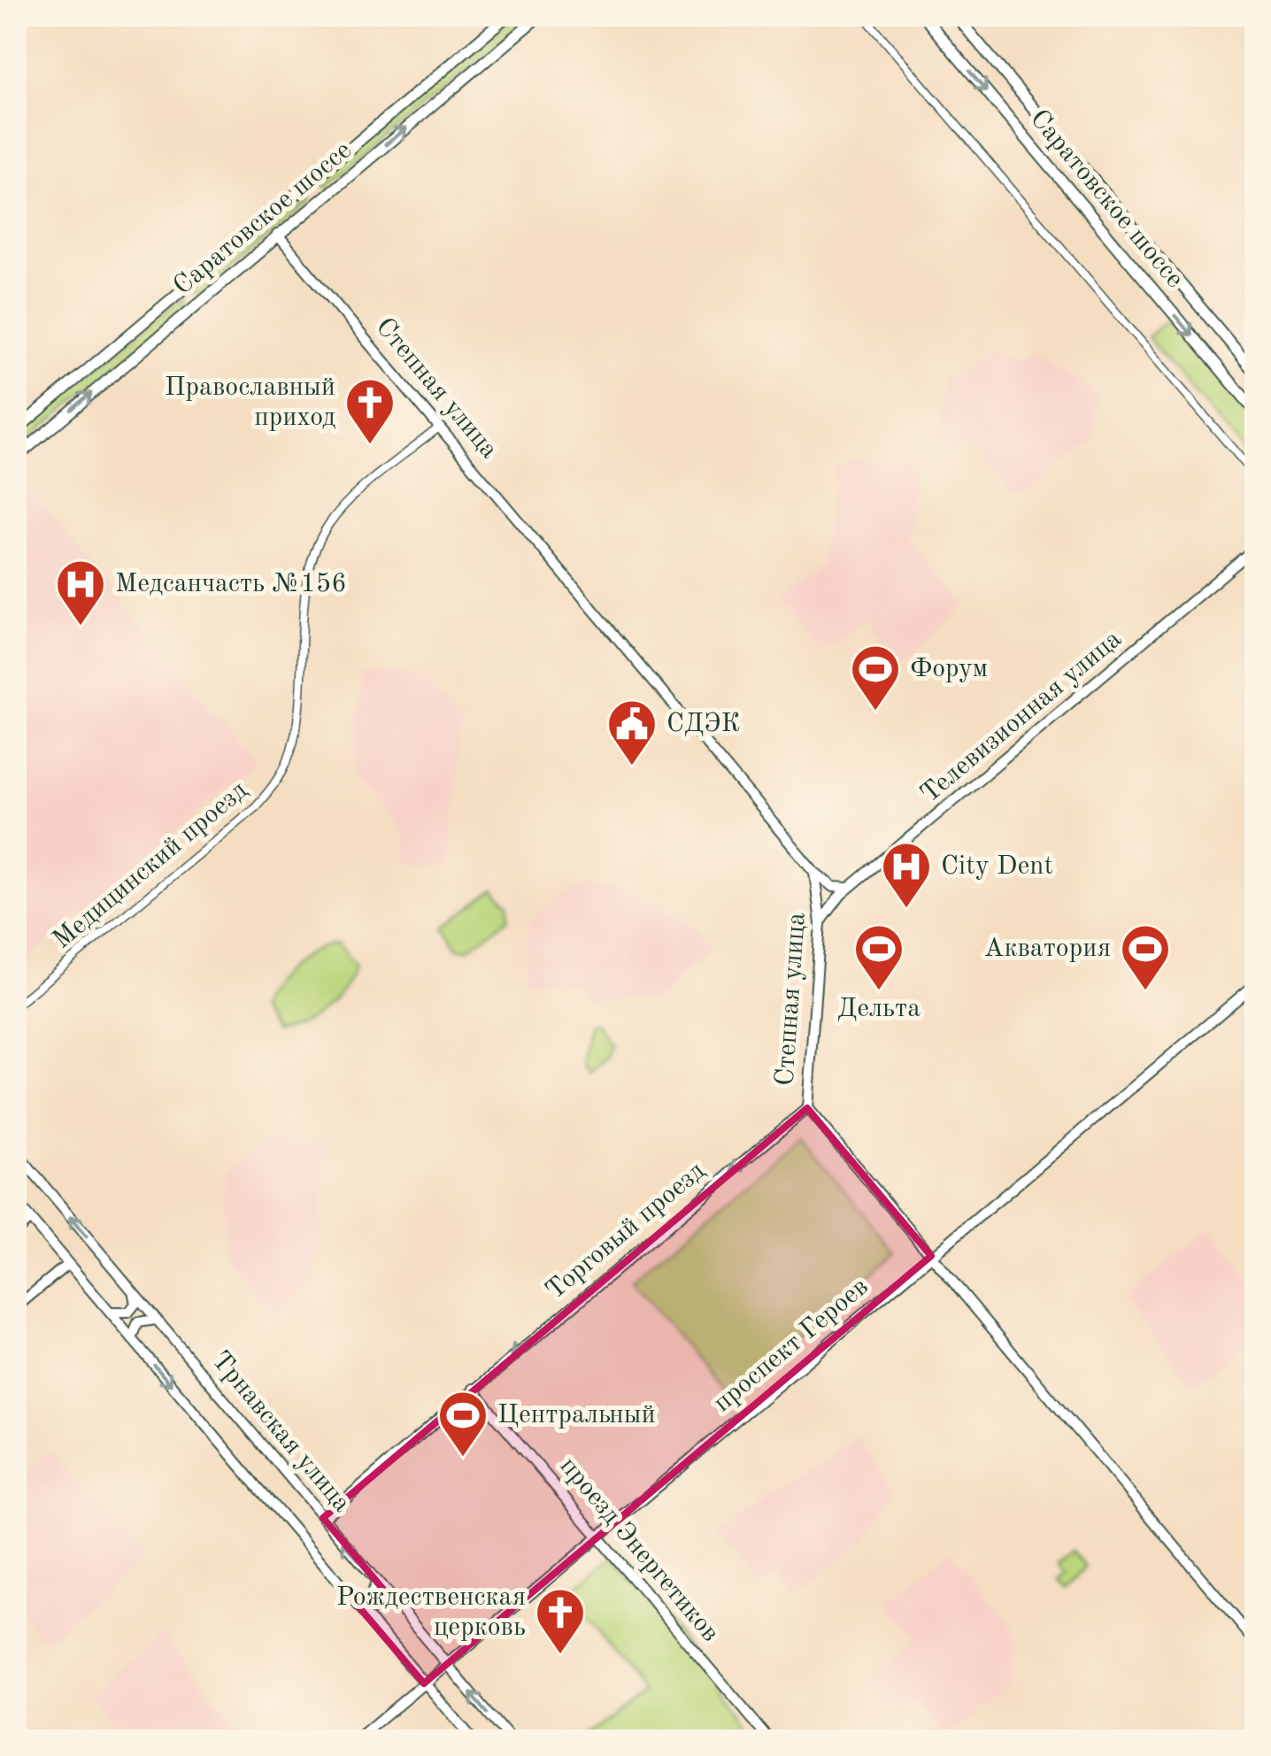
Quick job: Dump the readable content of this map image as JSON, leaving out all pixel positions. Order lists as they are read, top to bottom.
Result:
{
  "streets": {
    "main road": ["Саратовское шоссе"],
    "street": [
      "Степная улица",
      "Телевизионная улица",
      "Медицинский проезд",
      "Торговый проезд",
      "проспект Героев",
      "Трнавская улица",
      "проезд Энергетиков"
    ]
  },
  "crossings": [
    ["Саратовское шоссе", "Степная улица"],
    ["Степная улица", "Телевизионная улица"],
    ["Степная улица", "Медицинский проезд"],
    ["Степная улица", "Торговый проезд"],
    ["Степная улица", "проспект Героев"],
    ["Торговый проезд", "Трнавская улица"],
    ["Торговый проезд", "проезд Энергетиков"],
    ["проспект Героев", "Трнавская улица"],
    ["проспект Героев", "проезд Энергетиков"]
  ],
  "one_way": ["Торговый проезд"],
  "places": {
    "church": ["Православный приход", "Рождественская церковь"],
    "hospital": ["Медсанчасть №156", "City Dent"],
    "sports": [
      "Форум",
      "Дельта",
      "Акватория",
      "Центральный"
    ],
    "public building": ["СДЭК"]
  }
}
